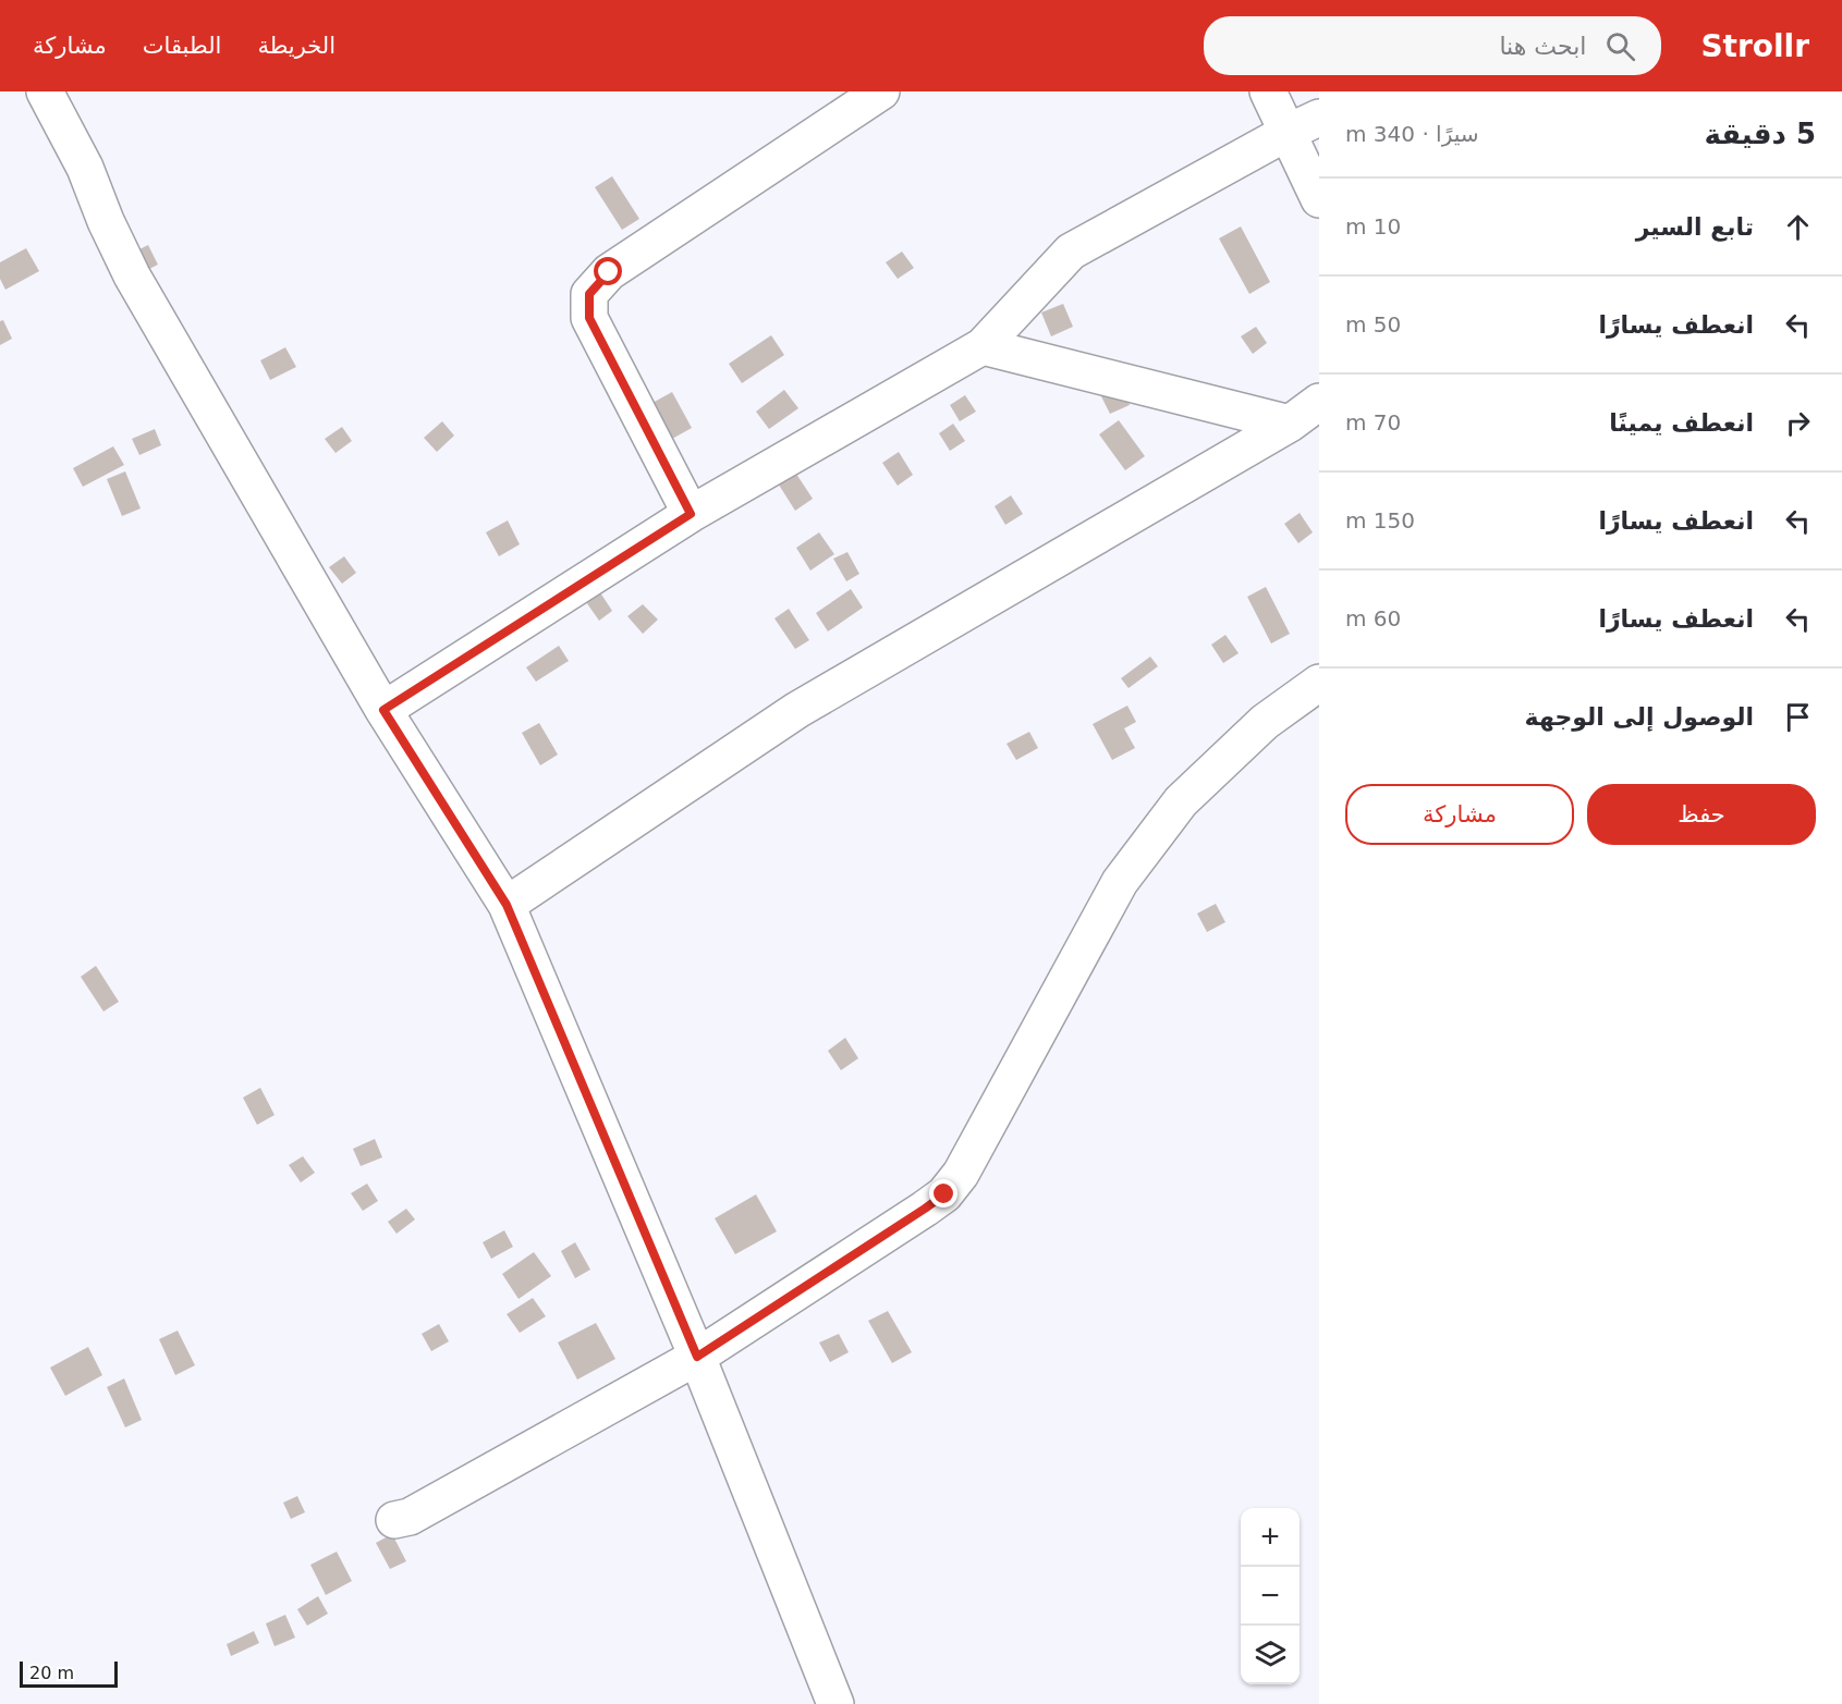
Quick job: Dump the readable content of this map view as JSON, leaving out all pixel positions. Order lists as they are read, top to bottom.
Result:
{
  "scale_bar": "20 m",
  "page": {
    "header": "Strollr",
    "search": "ابحث هنا",
    "nav": ["الخريطة", "الطبقات", "مشاركة"],
    "heading": ["5 دقيقة", "سيرًا · 340 m"],
    "list": [
      ["تابع السير", "10 m"],
      ["انعطف يسارًا", "50 m"],
      ["انعطف يمينًا", "70 m"],
      ["انعطف يسارًا", "150 m"],
      ["انعطف يسارًا", "60 m"],
      "الوصول إلى الوجهة"
    ],
    "buttons": ["حفظ", "مشاركة"],
    "map_buttons": ["+", "−"],
    "scale": "20 m"
  }
}
